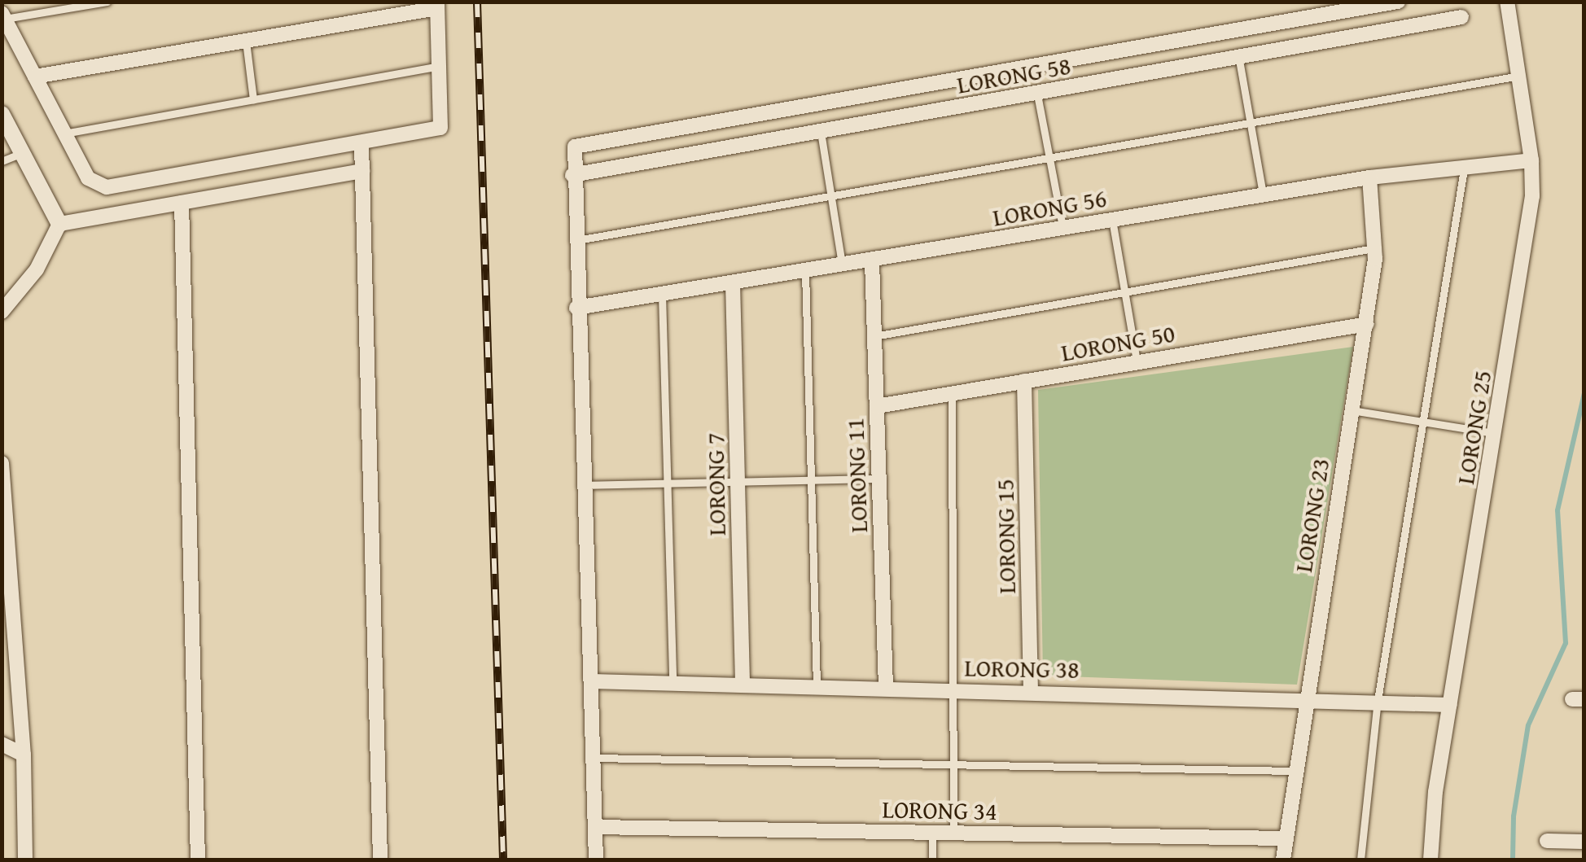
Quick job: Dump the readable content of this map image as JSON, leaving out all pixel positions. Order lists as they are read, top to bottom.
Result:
{
  "streets": {
    "street": [
      "LORONG 58",
      "LORONG 56",
      "LORONG 50",
      "LORONG 25",
      "LORONG 11",
      "LORONG 7",
      "LORONG 23",
      "LORONG 15",
      "LORONG 38",
      "LORONG 34"
    ]
  },
  "crossings": [
    ["LORONG 56", "LORONG 25"],
    ["LORONG 56", "LORONG 11"],
    ["LORONG 56", "LORONG 7"],
    ["LORONG 56", "LORONG 23"],
    ["LORONG 50", "LORONG 11"],
    ["LORONG 50", "LORONG 23"],
    ["LORONG 50", "LORONG 15"],
    ["LORONG 25", "LORONG 38"],
    ["LORONG 11", "LORONG 38"],
    ["LORONG 7", "LORONG 38"],
    ["LORONG 23", "LORONG 38"],
    ["LORONG 23", "LORONG 34"],
    ["LORONG 15", "LORONG 38"]
  ]
}
